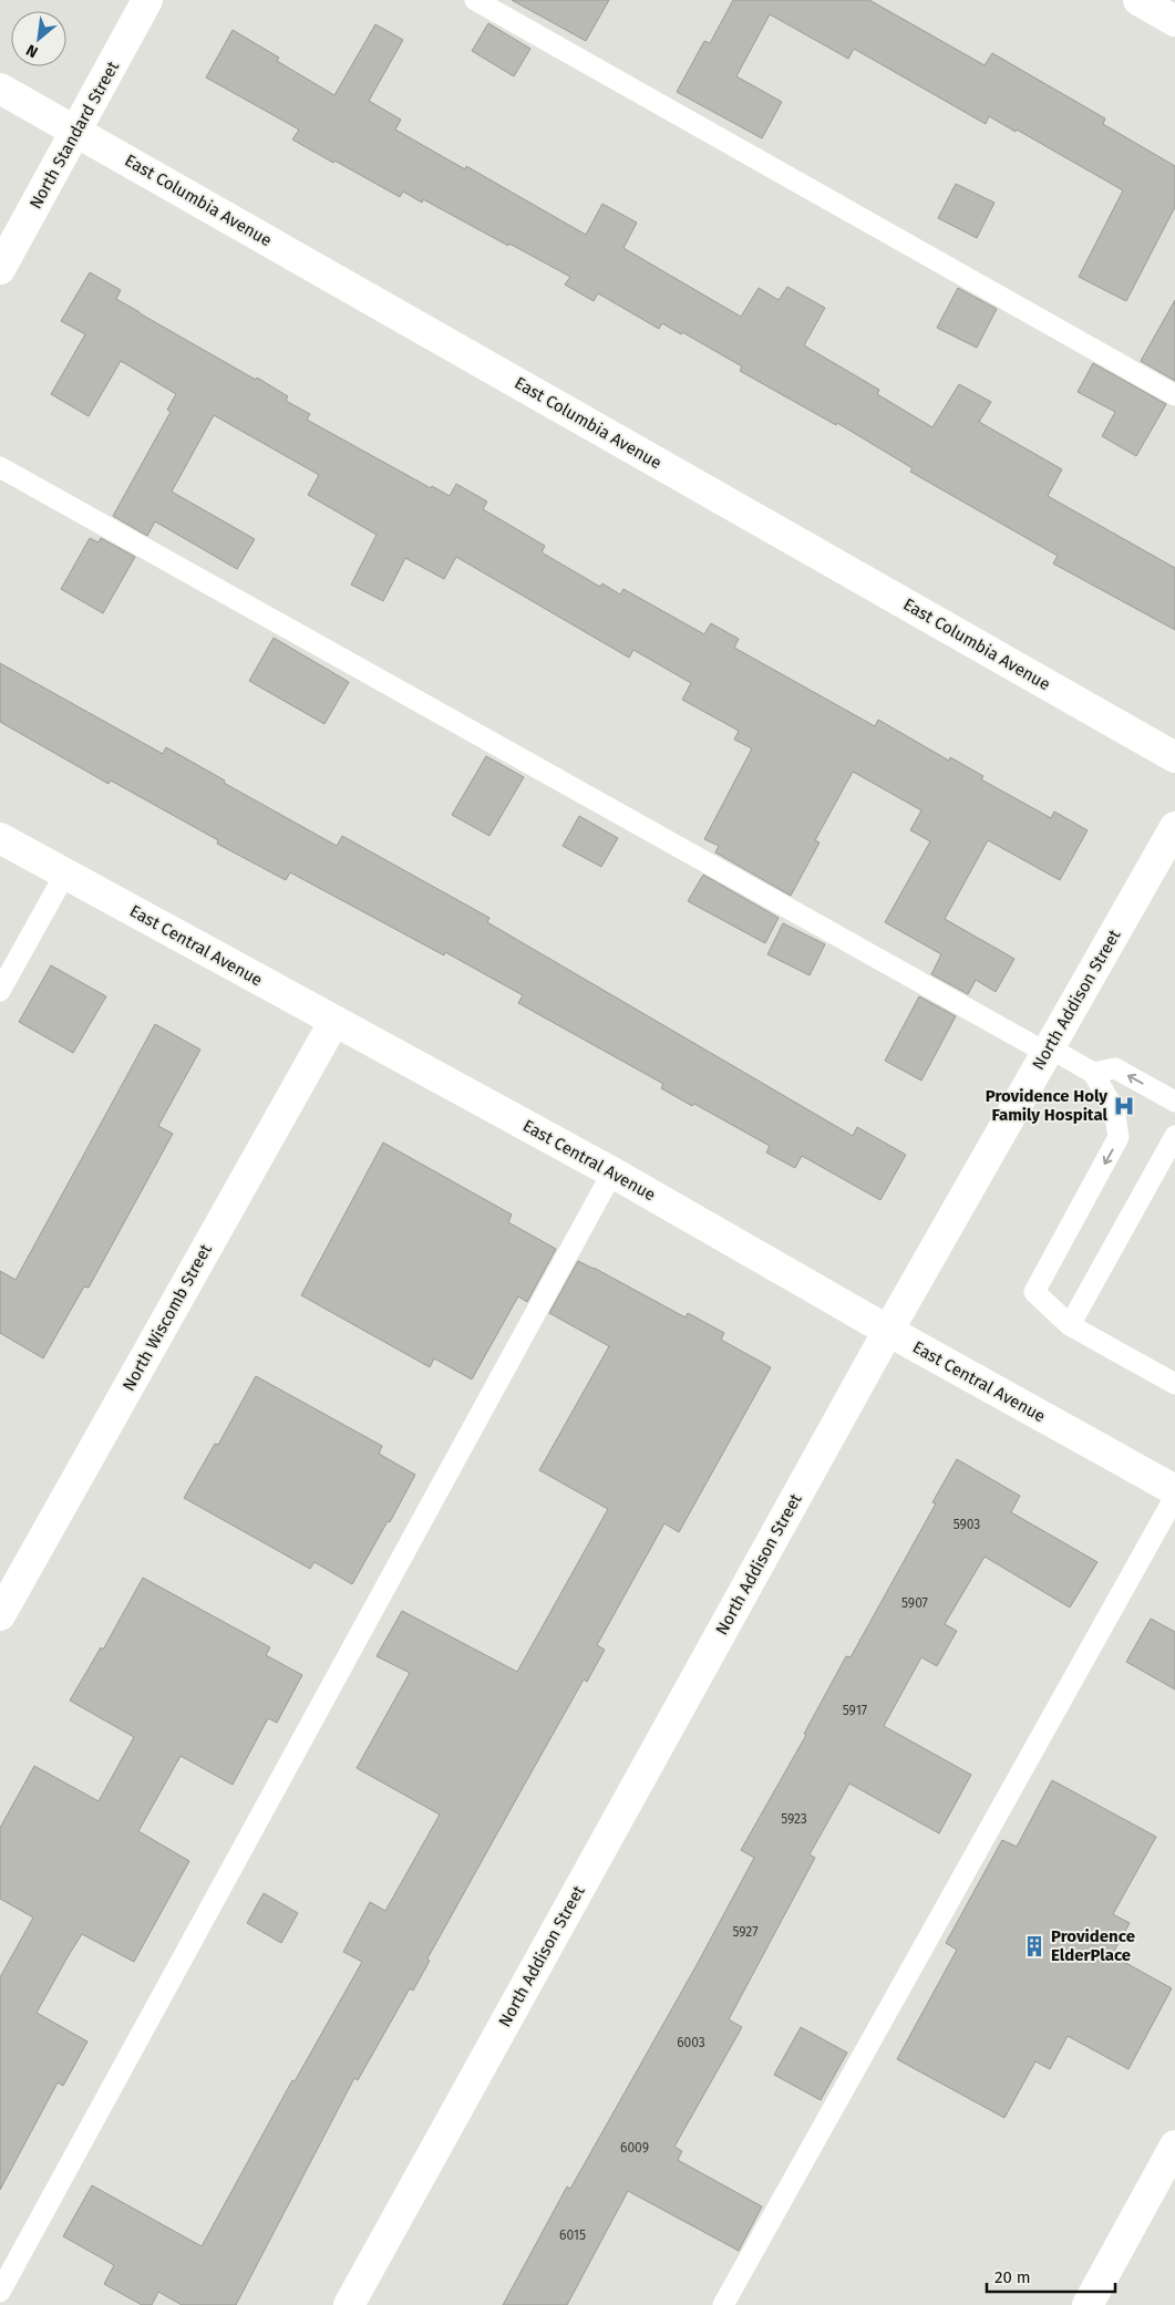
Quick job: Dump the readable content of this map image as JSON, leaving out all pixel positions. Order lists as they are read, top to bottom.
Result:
{
  "streets": {
    "street": [
      "North Standard Street",
      "East Columbia Avenue",
      "East Central Avenue",
      "North Addison Street",
      "North Wiscomb Street"
    ]
  },
  "crossings": [
    ["North Standard Street", "East Columbia Avenue"],
    ["East Central Avenue", "North Addison Street"],
    ["East Central Avenue", "North Wiscomb Street"]
  ],
  "places": {
    "hospital": ["Providence Holy Family Hospital"],
    "building": ["Providence ElderPlace"]
  },
  "house_numbers": [
    "5903",
    "5907",
    "5917",
    "5923",
    "5927",
    "6003",
    "6009",
    "6015"
  ],
  "scale_bar": "20 m",
  "north": "bottom left"
}
